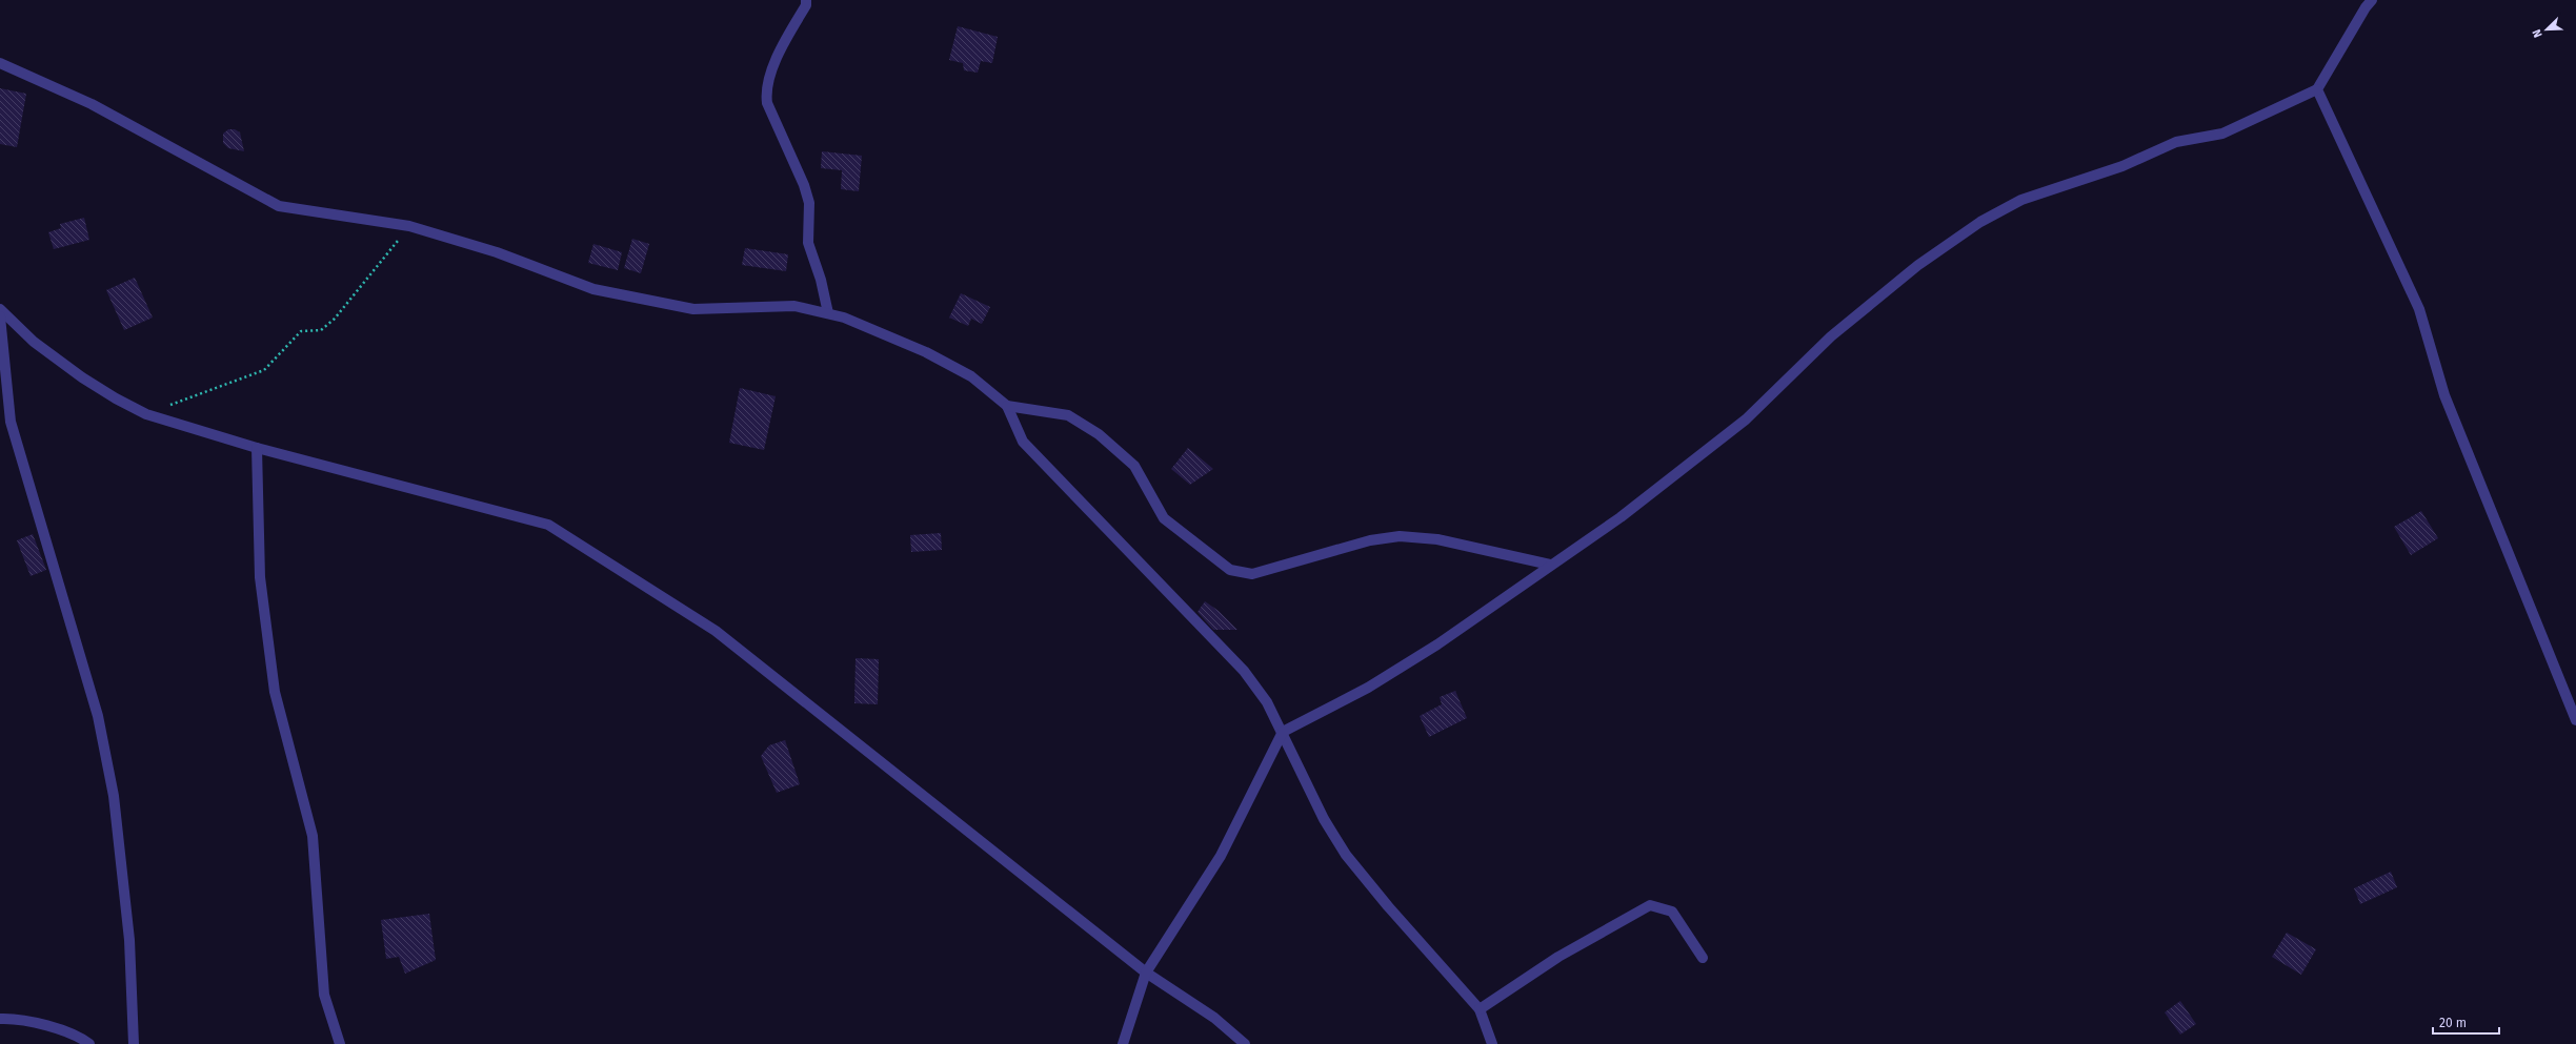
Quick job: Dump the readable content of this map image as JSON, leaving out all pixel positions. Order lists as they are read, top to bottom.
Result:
{
  "scale_bar": "20 m",
  "north": "bottom left"
}
